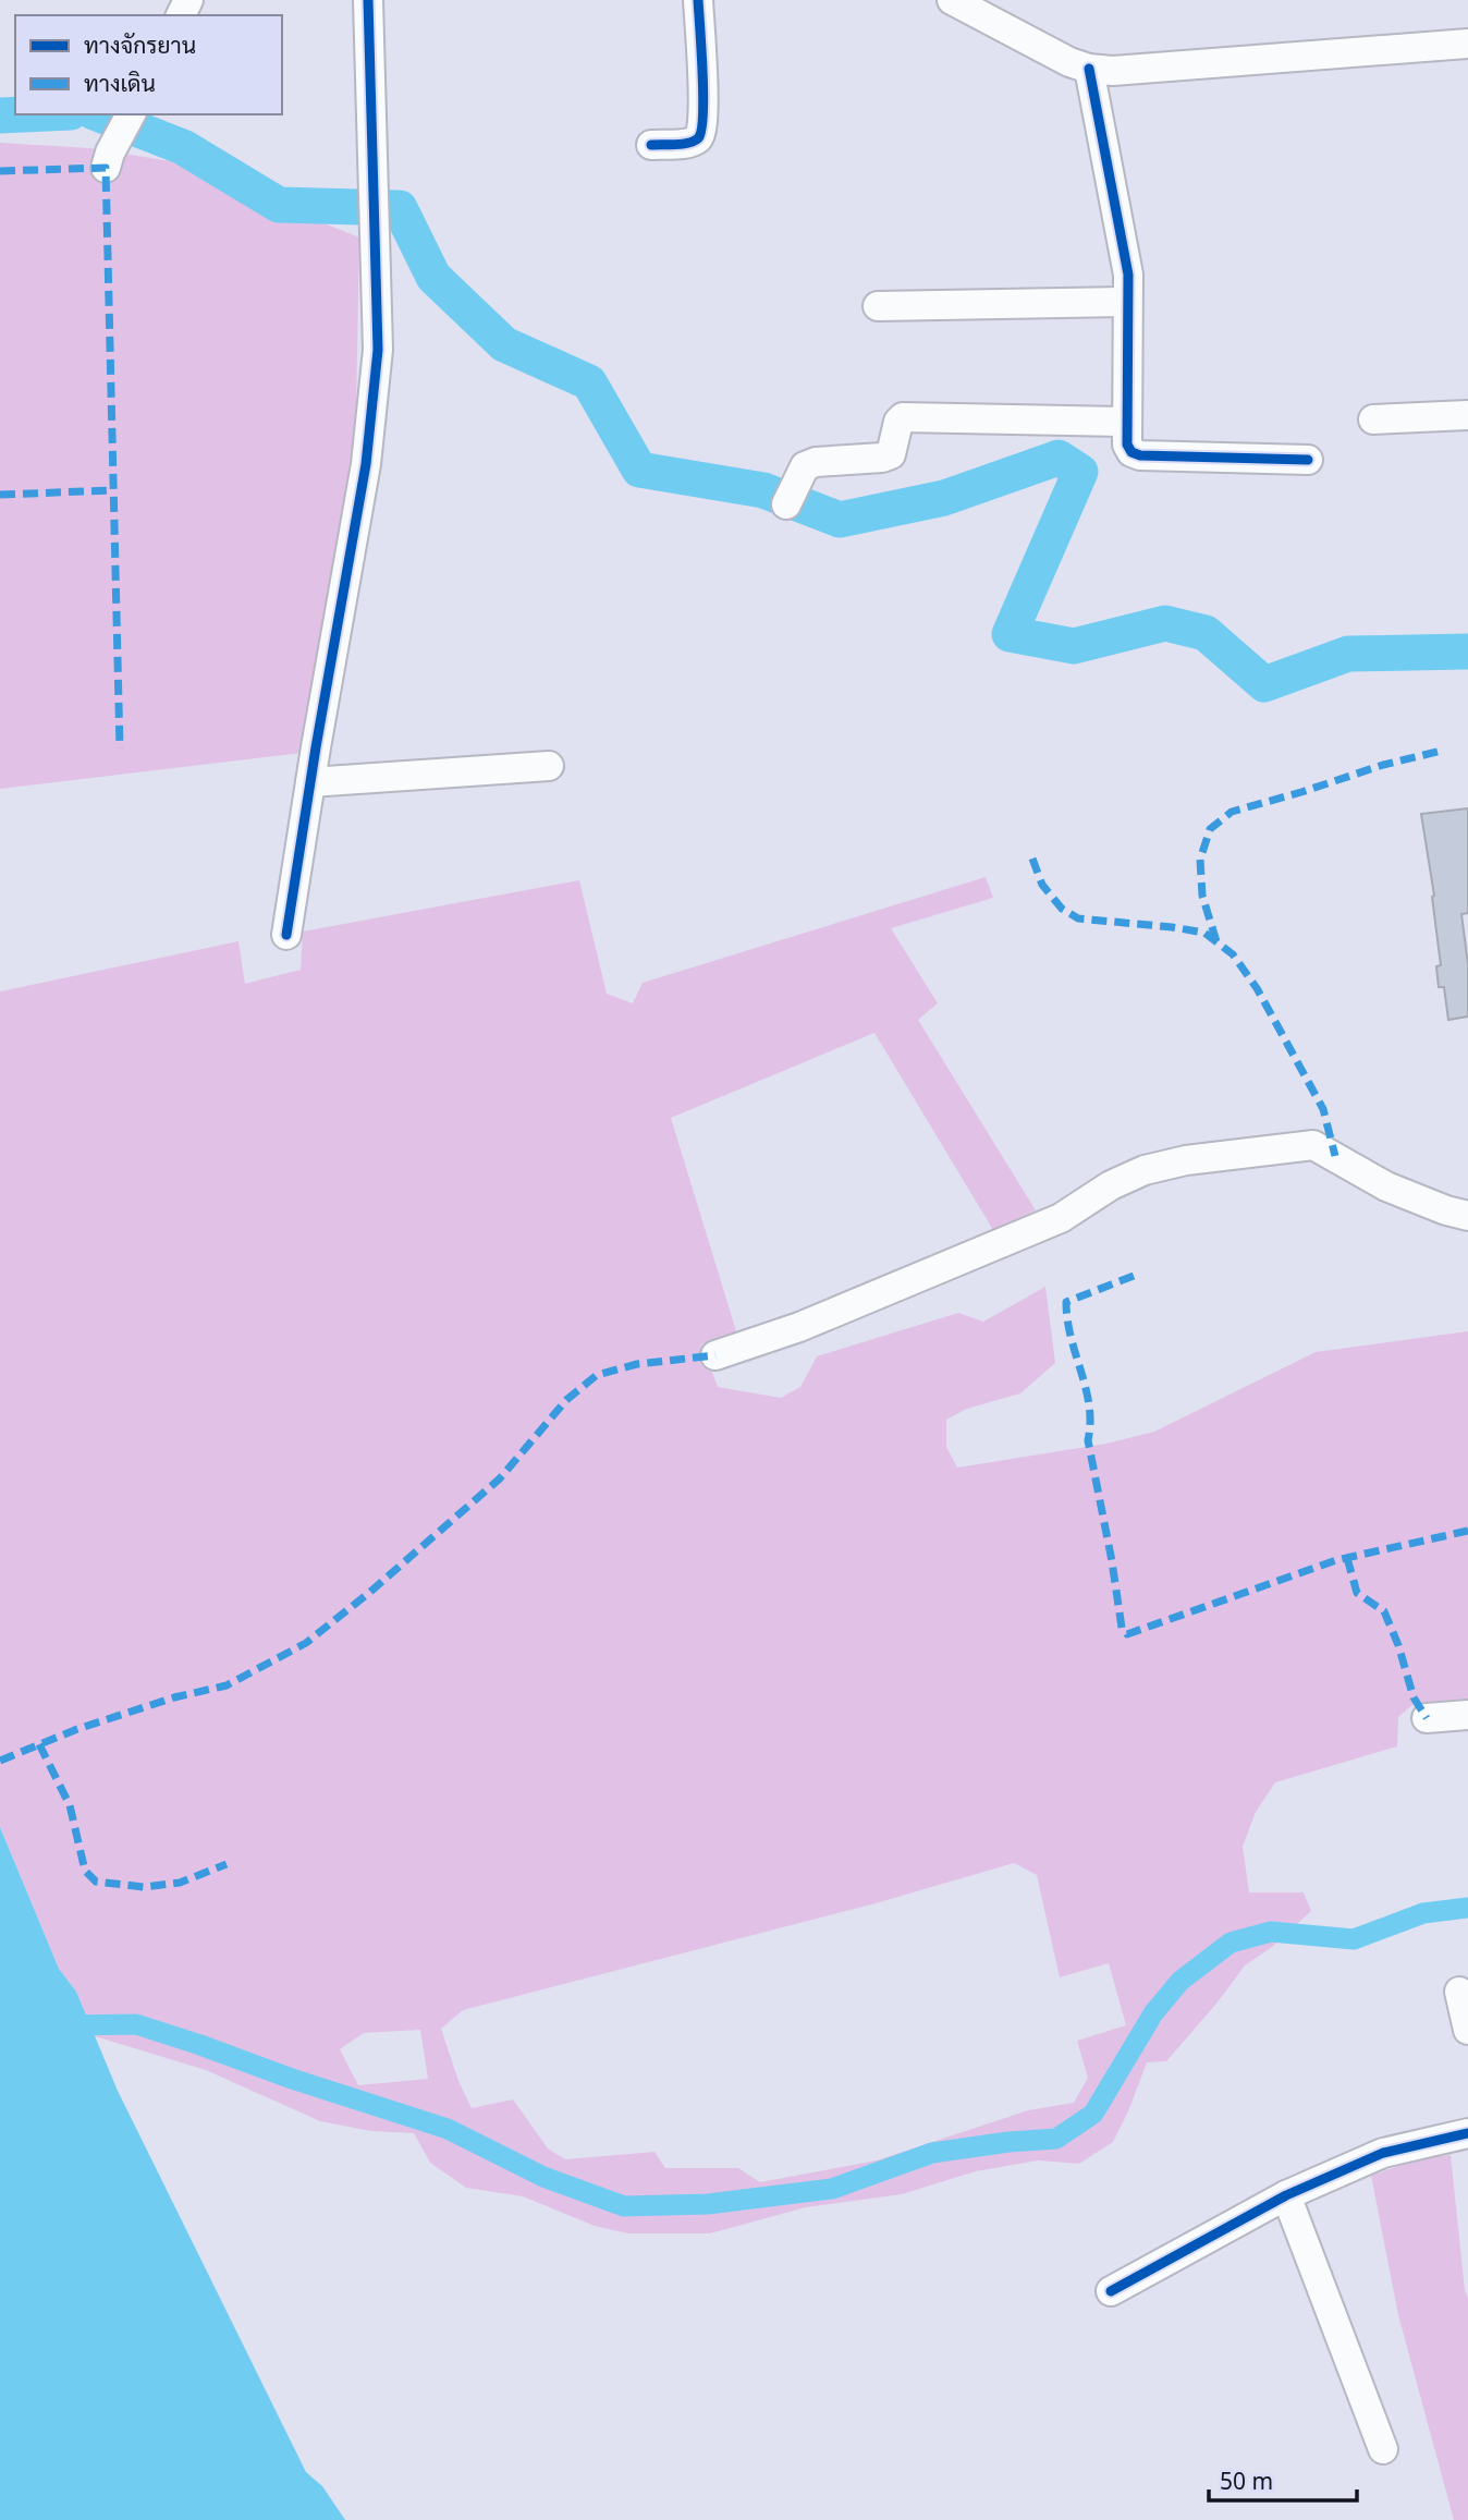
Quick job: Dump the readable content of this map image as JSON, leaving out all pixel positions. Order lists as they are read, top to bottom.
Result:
{
  "legend": ["ทางจักรยาน", "ทางเดิน"],
  "scale_bar": "50 m"
}
